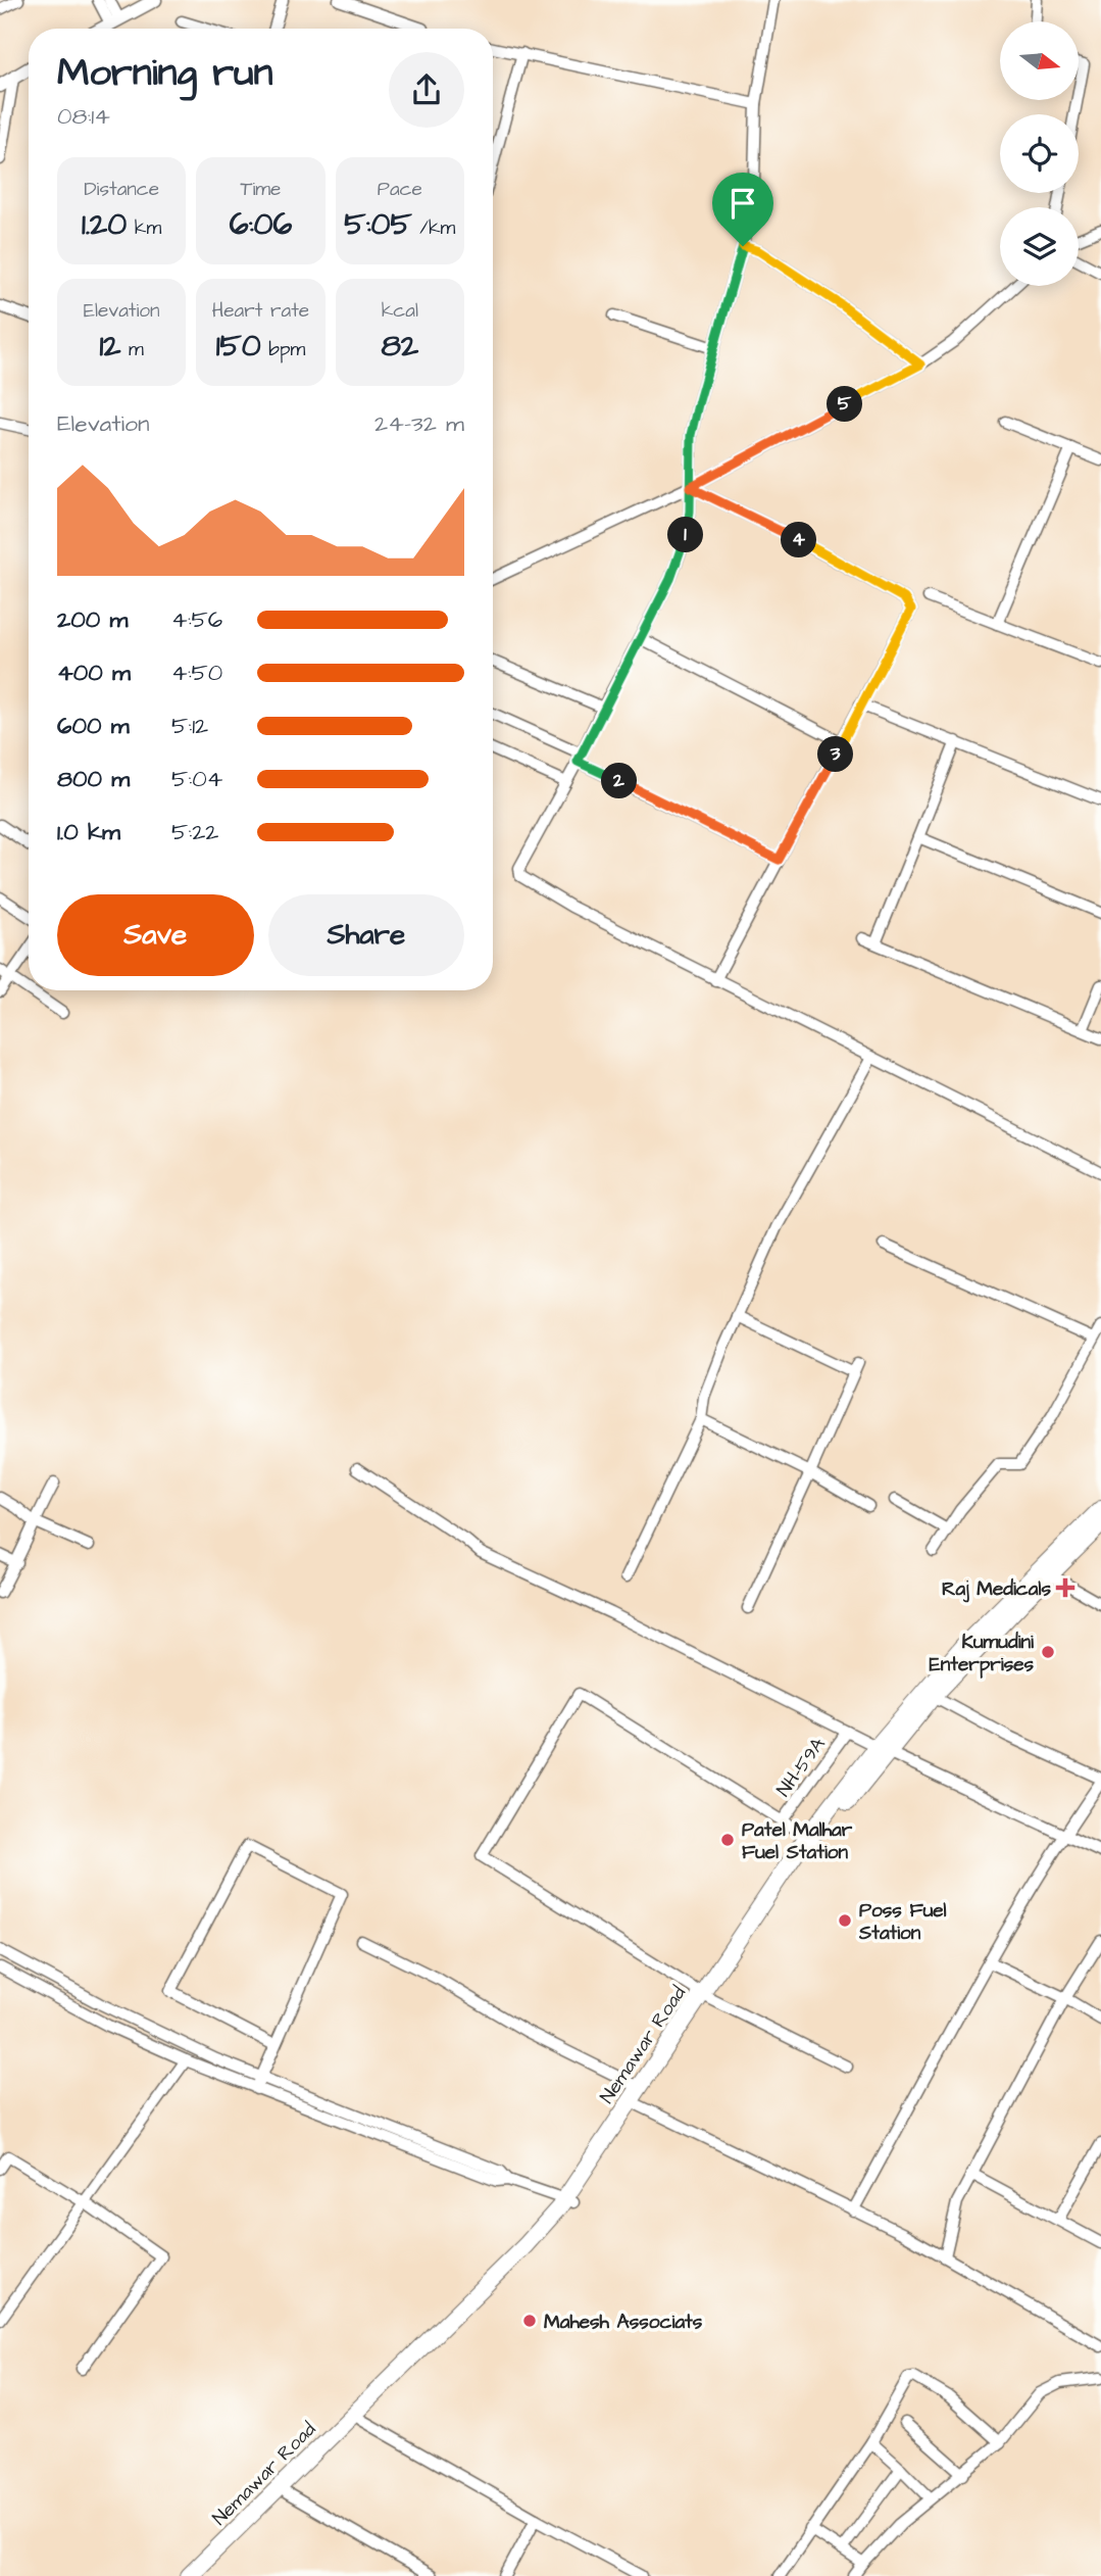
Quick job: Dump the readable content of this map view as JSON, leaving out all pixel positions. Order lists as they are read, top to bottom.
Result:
{
  "streets": {
    "highway": ["Nemawar Road"],
    "street": ["NH-59A"]
  },
  "places": {
    "health": ["Raj Medicals"],
    "other": [
      "Kumudini Enterprises",
      "Patel Malhar Fuel Station",
      "Poss Fuel Station",
      "Mahesh Associats"
    ]
  },
  "north": "right",
  "page": {
    "heading": ["Morning run", "08:14"],
    "stats": [
      ["Distance", "1.20 km"],
      ["Time", "6:06"],
      ["Pace", "5:05 /km"],
      ["Elevation", "12 m"],
      ["Heart rate", "150 bpm"],
      ["kcal", "82"]
    ],
    "pins": [
      "5",
      "1",
      "4",
      "3",
      "2"
    ],
    "chart": ["Elevation", "24–32 m"],
    "list": [
      {
        "name": "200 m",
        "note": "4:56"
      },
      {
        "name": "400 m",
        "note": "4:50"
      },
      {
        "name": "600 m",
        "note": "5:12"
      },
      {
        "name": "800 m",
        "note": "5:04"
      },
      {
        "name": "1.0 km",
        "note": "5:22"
      }
    ],
    "buttons": ["Save", "Share"]
  }
}
